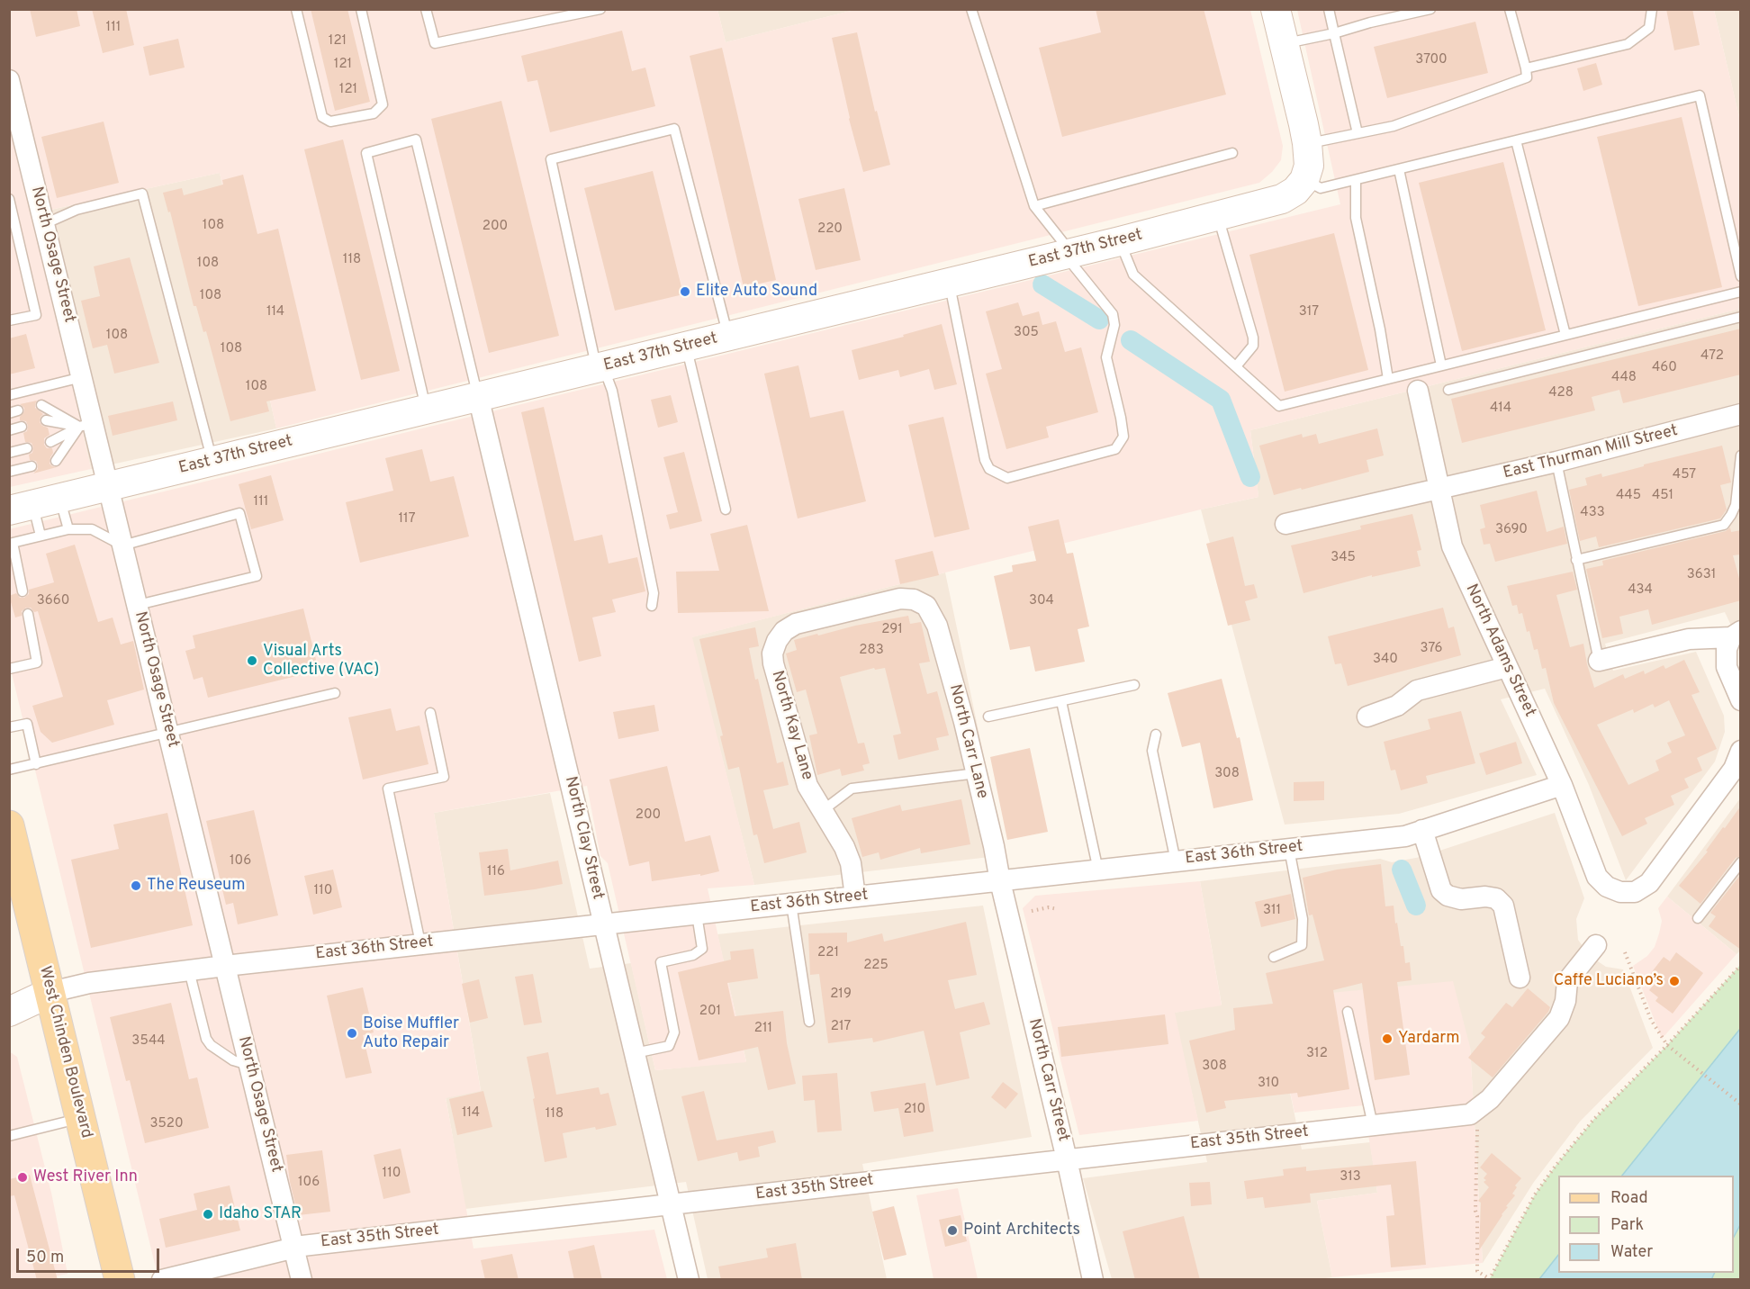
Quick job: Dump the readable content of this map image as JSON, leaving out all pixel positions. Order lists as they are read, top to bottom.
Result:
{
  "streets": {
    "main road": ["West Chinden Boulevard"],
    "street": [
      "East 37th Street",
      "North Osage Street",
      "East Thurman Mill Street",
      "North Adams Street",
      "North Kay Lane",
      "North Carr Lane",
      "North Clay Street",
      "East 36th Street",
      "North Carr Street",
      "East 35th Street"
    ]
  },
  "crossings": [
    ["East 37th Street", "North Osage Street"],
    ["East 37th Street", "North Clay Street"],
    ["North Osage Street", "East 36th Street"],
    ["North Osage Street", "East 35th Street"],
    ["East Thurman Mill Street", "North Adams Street"],
    ["North Adams Street", "East 36th Street"],
    ["North Kay Lane", "North Carr Lane"],
    ["North Kay Lane", "East 36th Street"],
    ["North Carr Lane", "East 36th Street"],
    ["North Carr Lane", "North Carr Street"],
    ["North Clay Street", "East 36th Street"],
    ["North Clay Street", "East 35th Street"],
    ["East 36th Street", "West Chinden Boulevard"],
    ["East 36th Street", "North Carr Street"],
    ["North Carr Street", "East 35th Street"]
  ],
  "places": [
    "Elite Auto Sound",
    "Visual Arts Collective (VAC)",
    "The Reuseum",
    "Caffe Luciano’s",
    "Boise Muffler Auto Repair",
    "Yardarm",
    "West River Inn",
    "Idaho STAR",
    "Point Architects"
  ],
  "house_numbers": [
    "111",
    "121",
    "3700",
    "121",
    "121",
    "108",
    "200",
    "220",
    "118",
    "108",
    "108",
    "114",
    "317",
    "305",
    "108",
    "108",
    "472",
    "460",
    "448",
    "108",
    "428",
    "414",
    "457",
    "445",
    "451",
    "111",
    "433",
    "117",
    "3690",
    "345",
    "3631",
    "434",
    "3660",
    "304",
    "291",
    "376",
    "283",
    "340",
    "308",
    "200",
    "106",
    "116",
    "110",
    "311",
    "221",
    "225",
    "219",
    "201",
    "217",
    "211",
    "3544",
    "312",
    "308",
    "310",
    "210",
    "114",
    "118",
    "3520",
    "110",
    "313",
    "106"
  ],
  "legend": ["Road", "Park", "Water"],
  "scale_bar": "50 m"
}
